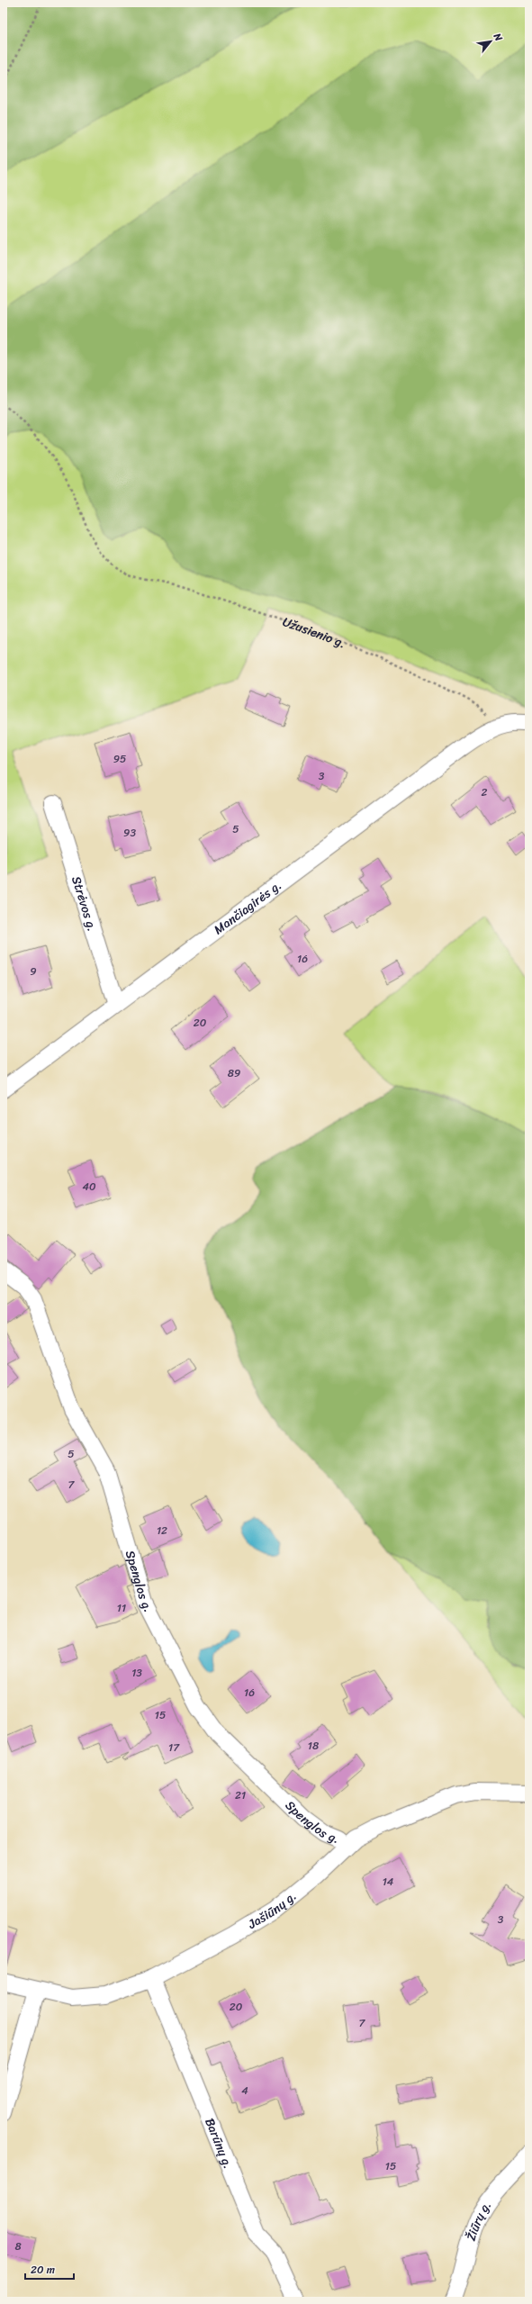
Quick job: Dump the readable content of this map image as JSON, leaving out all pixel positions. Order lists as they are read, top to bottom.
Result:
{
  "streets": {
    "street": [
      "Strėvos g.",
      "Mančiagirės g.",
      "Spenglos g.",
      "Jašiūnų g.",
      "Barūnų g.",
      "Žiūrų g."
    ],
    "path": ["Užusienio g."]
  },
  "crossings": [
    ["Užusienio g.", "Mančiagirės g."],
    ["Strėvos g.", "Mančiagirės g."],
    ["Spenglos g.", "Jašiūnų g."],
    ["Jašiūnų g.", "Barūnų g."]
  ],
  "house_numbers": [
    "95",
    "3",
    "2",
    "5",
    "93",
    "16",
    "9",
    "20",
    "89",
    "40",
    "5",
    "7",
    "12",
    "11",
    "13",
    "16",
    "15",
    "18",
    "17",
    "21",
    "14",
    "3",
    "20",
    "7",
    "4",
    "15",
    "8"
  ],
  "scale_bar": "20 m",
  "north": "top right"
}
